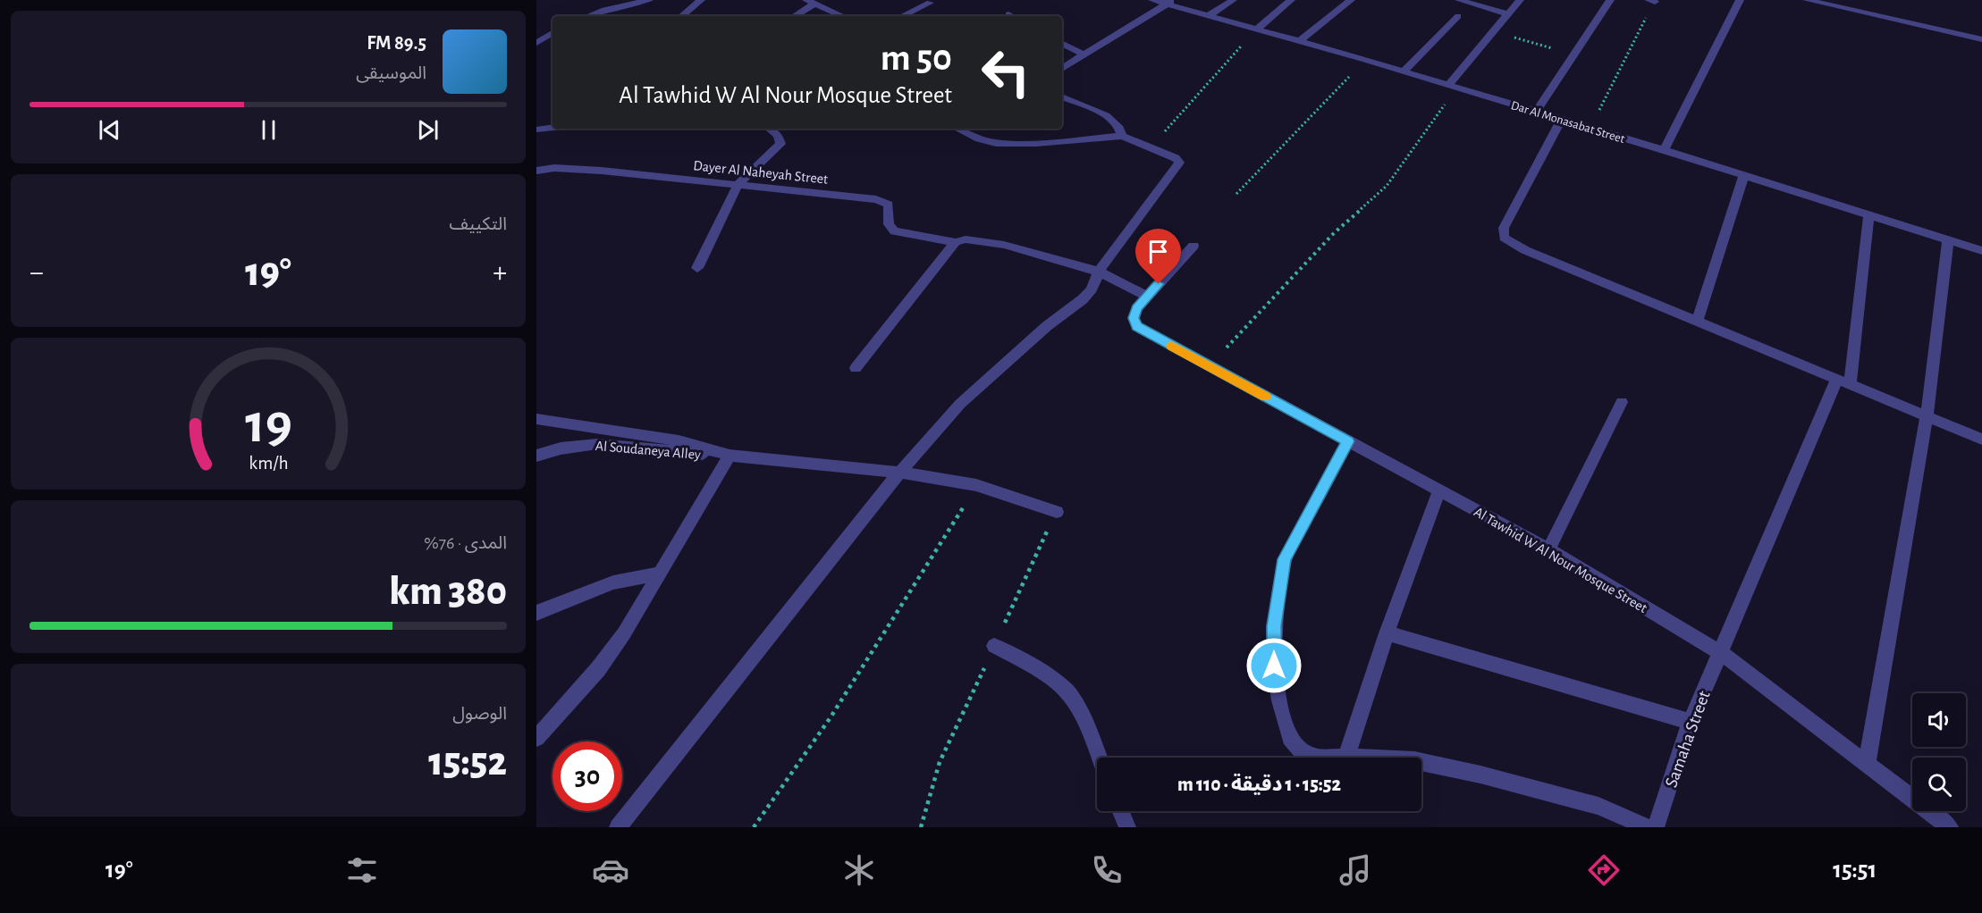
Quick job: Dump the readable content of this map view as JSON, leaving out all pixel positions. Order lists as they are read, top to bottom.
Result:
{
  "streets": {
    "street": [
      "Dar Al Monasabat Street",
      "Dayer Al Naheyah Street",
      "Al Soudaneya Alley",
      "Al Tawhid W Al Nour Mosque Street",
      "Samaha Street"
    ]
  },
  "crossings": [
    ["Dar Al Monasabat Street", "Samaha Street"],
    ["Al Tawhid W Al Nour Mosque Street", "Samaha Street"]
  ],
  "page": {
    "turn": ["50 m", "Al Tawhid W Al Nour Mosque Street"],
    "song": ["89.5 FM", "الموسيقى"],
    "tile": [
      "التكييف",
      ["المدى · 76%", "380 km"],
      ["الوصول", "15:52"]
    ],
    "heat": ["−", "19°", "+"],
    "limit": "30",
    "trip": "15:52 · 1 دقيقة · 110 m",
    "tabs": ["15:51", "19°"],
    "gauge": ["19", "km/h"]
  }
}
